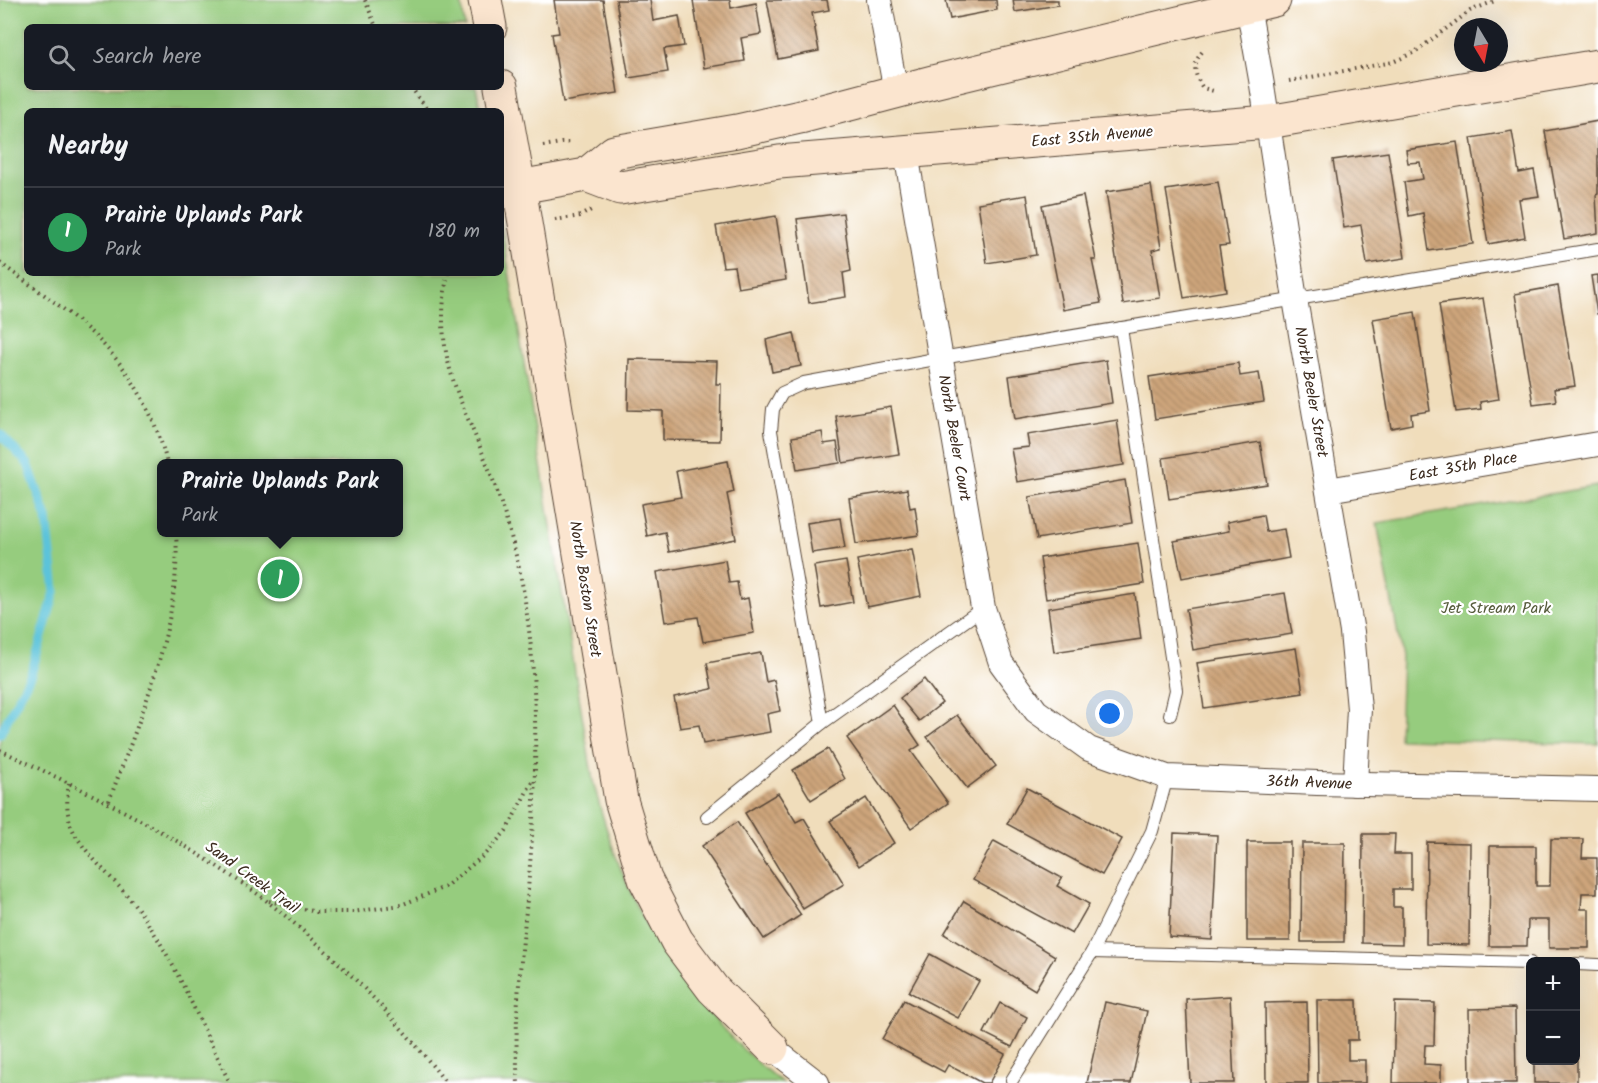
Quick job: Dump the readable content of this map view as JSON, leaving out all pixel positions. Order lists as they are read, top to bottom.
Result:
{
  "streets": {
    "street": [
      "East 35th Avenue",
      "North Beeler Street",
      "North Beeler Court",
      "East 35th Place",
      "North Boston Street",
      "36th Avenue"
    ],
    "path": ["Sand Creek Trail"]
  },
  "crossings": [
    ["East 35th Avenue", "North Beeler Street"],
    ["East 35th Avenue", "North Beeler Court"],
    ["North Beeler Street", "East 35th Place"],
    ["North Beeler Street", "36th Avenue"],
    ["North Beeler Court", "36th Avenue"]
  ],
  "parks": ["Jet Stream Park"],
  "north": "bottom",
  "page": {
    "search": "Search here",
    "heading": "Nearby",
    "list": [
      {
        "mark": "1",
        "name": "Prairie Uplands Park",
        "note": "Park",
        "value": "180 m"
      }
    ],
    "popup": ["Prairie Uplands Park", "Park"],
    "pins": "1",
    "map_buttons": ["+", "−"]
  }
}
